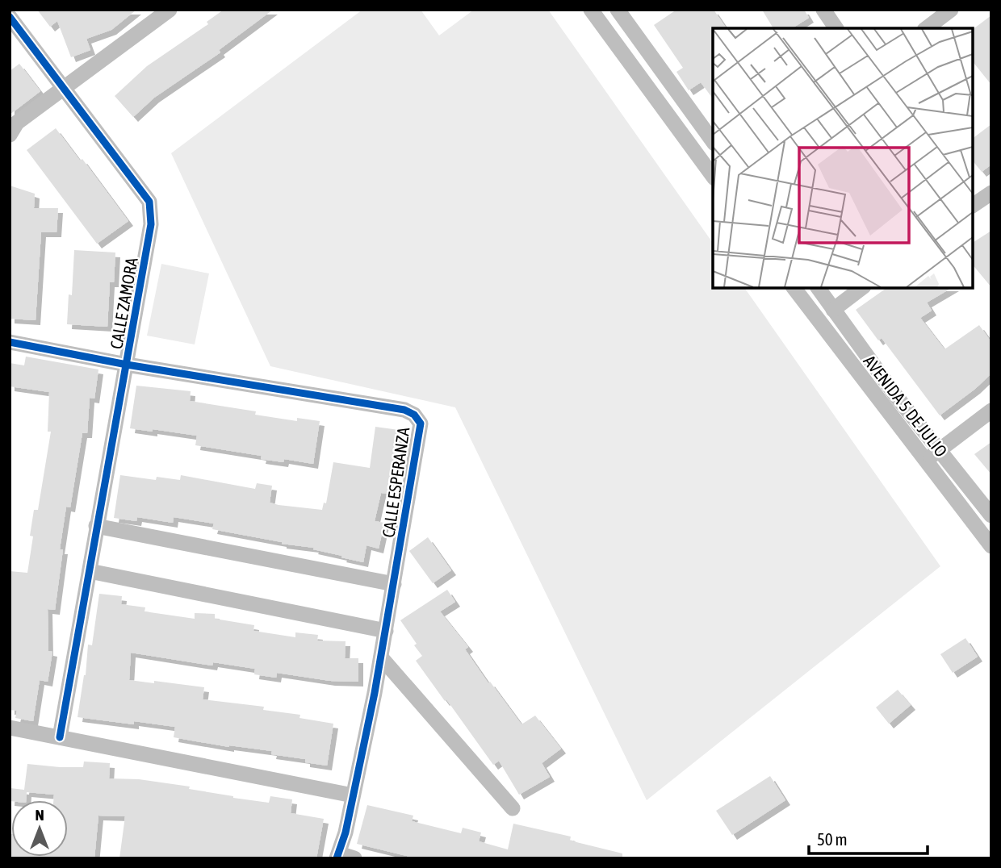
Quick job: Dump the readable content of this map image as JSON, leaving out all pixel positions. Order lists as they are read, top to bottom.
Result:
{
  "streets": {
    "street": ["CALLE ZAMORA", "AVENIDA 5 DE JULIO", "CALLE ESPERANZA"]
  },
  "crossings": [
    ["CALLE ZAMORA", "CALLE ESPERANZA"]
  ],
  "scale_bar": "50 m",
  "north": "top"
}
